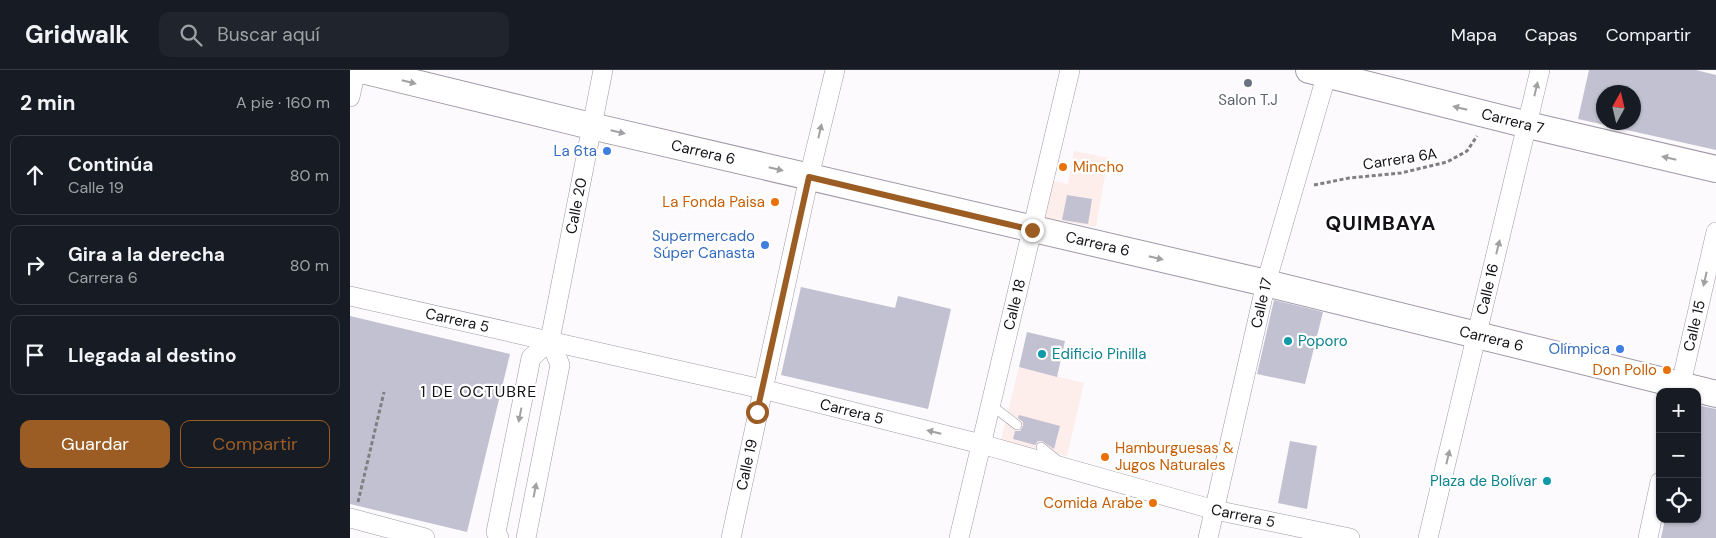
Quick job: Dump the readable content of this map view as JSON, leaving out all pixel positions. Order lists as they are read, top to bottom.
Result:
{
  "streets": {
    "main road": ["Carrera 7", "Carrera 6"],
    "street": [
      "Calle 20",
      "Calle 16",
      "Calle 17",
      "Calle 18",
      "Carrera 5",
      "Calle 15",
      "Calle 19"
    ],
    "path": ["Carrera 6A"]
  },
  "crossings": [
    ["Carrera 7", "Carrera 6A"],
    ["Carrera 7", "Calle 16"],
    ["Carrera 7", "Calle 17"],
    ["Carrera 6", "Calle 20"],
    ["Carrera 6", "Calle 16"],
    ["Carrera 6", "Calle 17"],
    ["Carrera 6", "Calle 18"],
    ["Carrera 6", "Calle 15"],
    ["Carrera 6", "Calle 19"],
    ["Carrera 6A", "Calle 17"],
    ["Calle 20", "Carrera 5"],
    ["Calle 17", "Carrera 5"],
    ["Calle 18", "Carrera 5"],
    ["Carrera 5", "Calle 19"]
  ],
  "one_way": [
    "Carrera 7",
    "Carrera 6",
    "Calle 16",
    "Calle 15"
  ],
  "districts": ["QUIMBAYA", "1 DE OCTUBRE"],
  "places": [
    "Salon T.J",
    "La 6ta",
    "Mincho",
    "La Fonda Paisa",
    "Supermercado Súper Canasta",
    "Poporo",
    "Olímpica",
    "Edificio Pinilla",
    "Don Pollo",
    "Hamburguesas & Jugos Naturales",
    "Plaza de Bolívar",
    "Comida Arabe"
  ],
  "north": "top",
  "page": {
    "header": "Gridwalk",
    "search": "Buscar aquí",
    "nav": ["Mapa", "Capas", "Compartir"],
    "heading": ["2 min", "A pie · 160 m"],
    "list": [
      ["Continúa", "Calle 19", "80 m"],
      ["Gira a la derecha", "Carrera 6", "80 m"],
      "Llegada al destino"
    ],
    "map_buttons": ["+", "−"],
    "buttons": ["Guardar", "Compartir"]
  }
}
